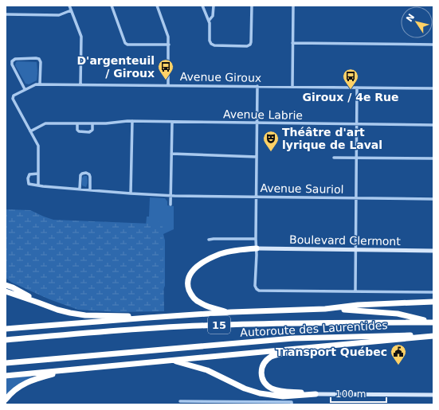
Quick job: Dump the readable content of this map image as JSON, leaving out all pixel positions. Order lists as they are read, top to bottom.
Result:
{
  "streets": {
    "highway": ["15", "Autoroute des Laurentides"],
    "street": [
      "Avenue Giroux",
      "Avenue Labrie",
      "Avenue Sauriol",
      "Boulevard Clermont"
    ]
  },
  "crossings": [
    ["Avenue Giroux", "Avenue Labrie"]
  ],
  "places": {
    "bus stop": ["D'argenteuil / Giroux", "Giroux / 4e Rue"],
    "theatre": ["Théâtre d'art lyrique de Laval"],
    "public building": ["Transport Québec"]
  },
  "scale_bar": "100 m",
  "north": "top left"
}
